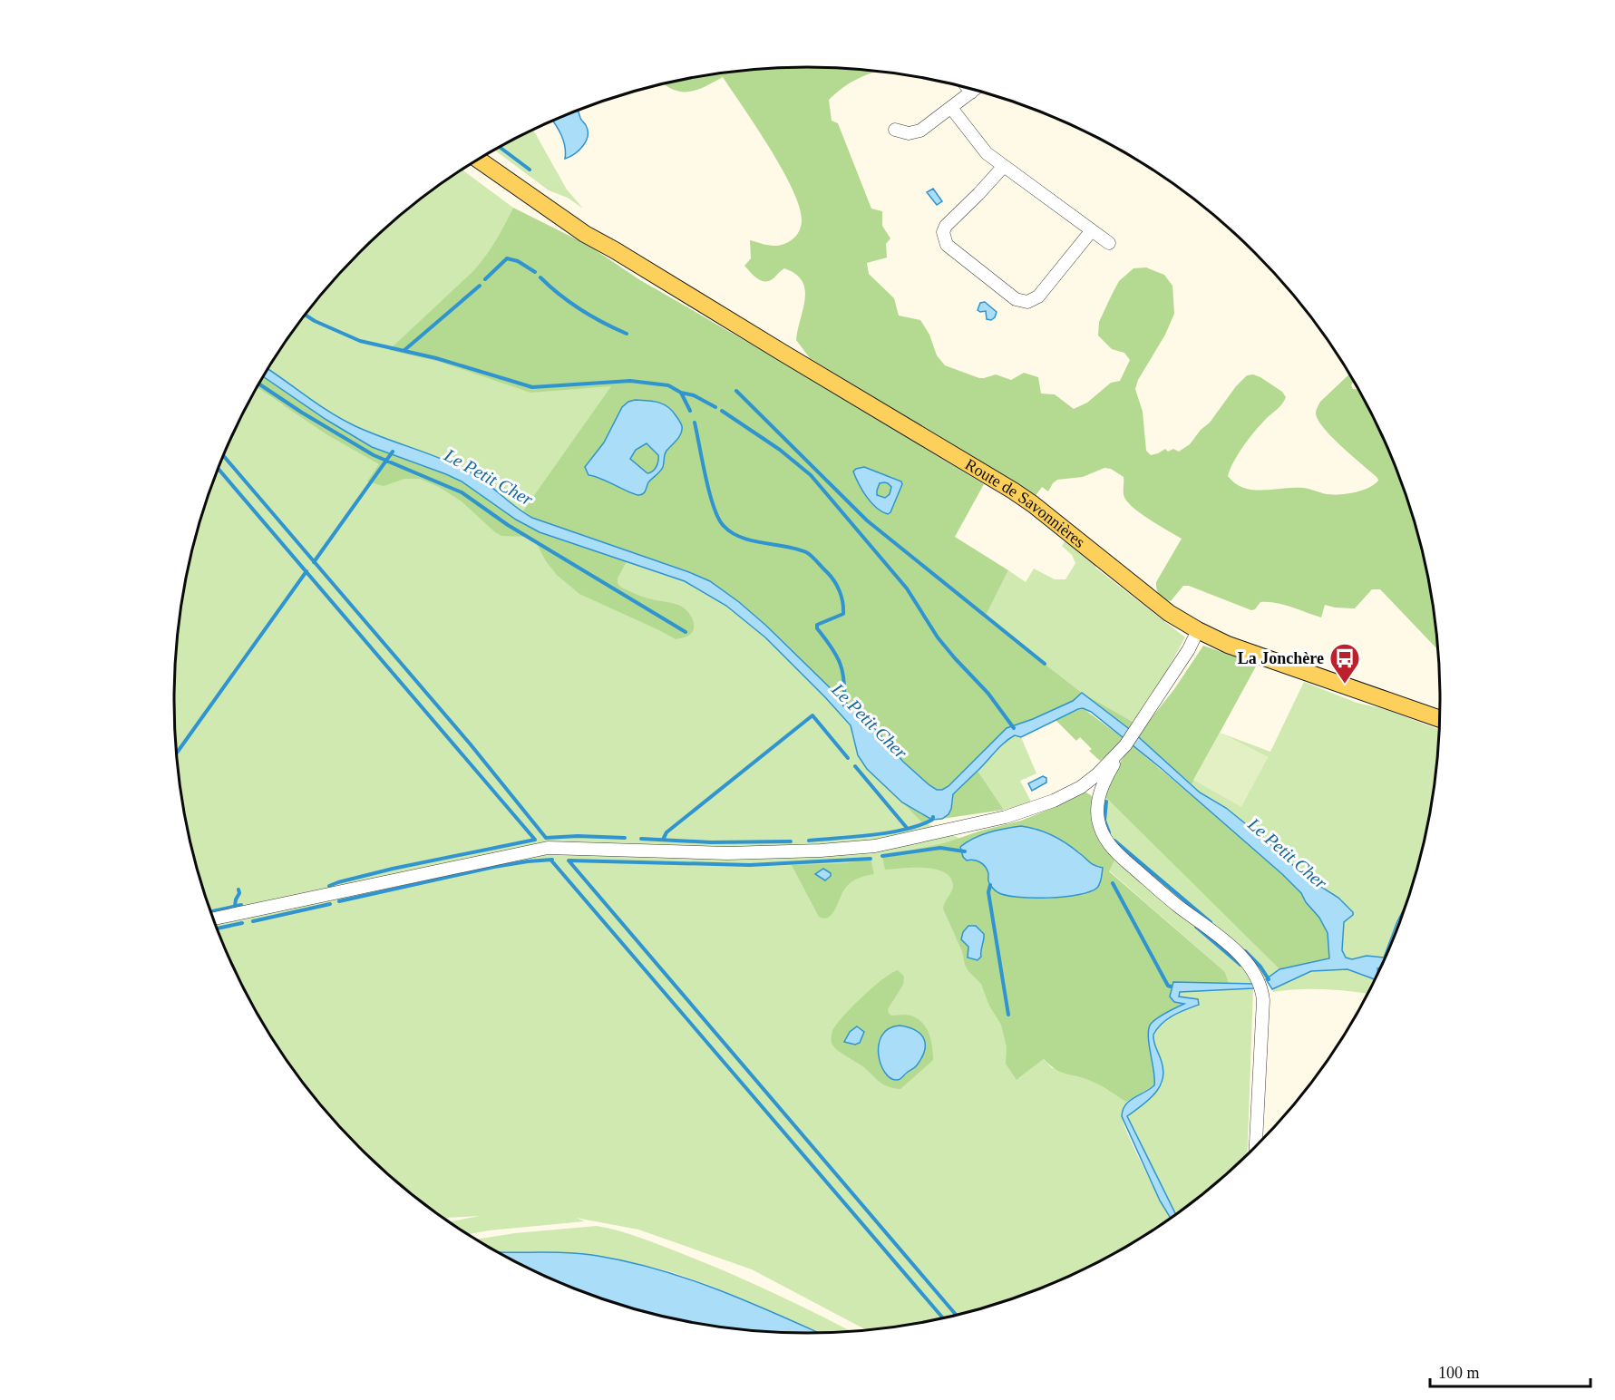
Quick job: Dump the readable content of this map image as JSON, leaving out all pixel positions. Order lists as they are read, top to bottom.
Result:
{
  "streets": {
    "main road": ["Route de Savonnières"]
  },
  "water": ["Le Petit Cher"],
  "places": {
    "bus stop": ["La Jonchère"]
  },
  "scale_bar": "100 m"
}
